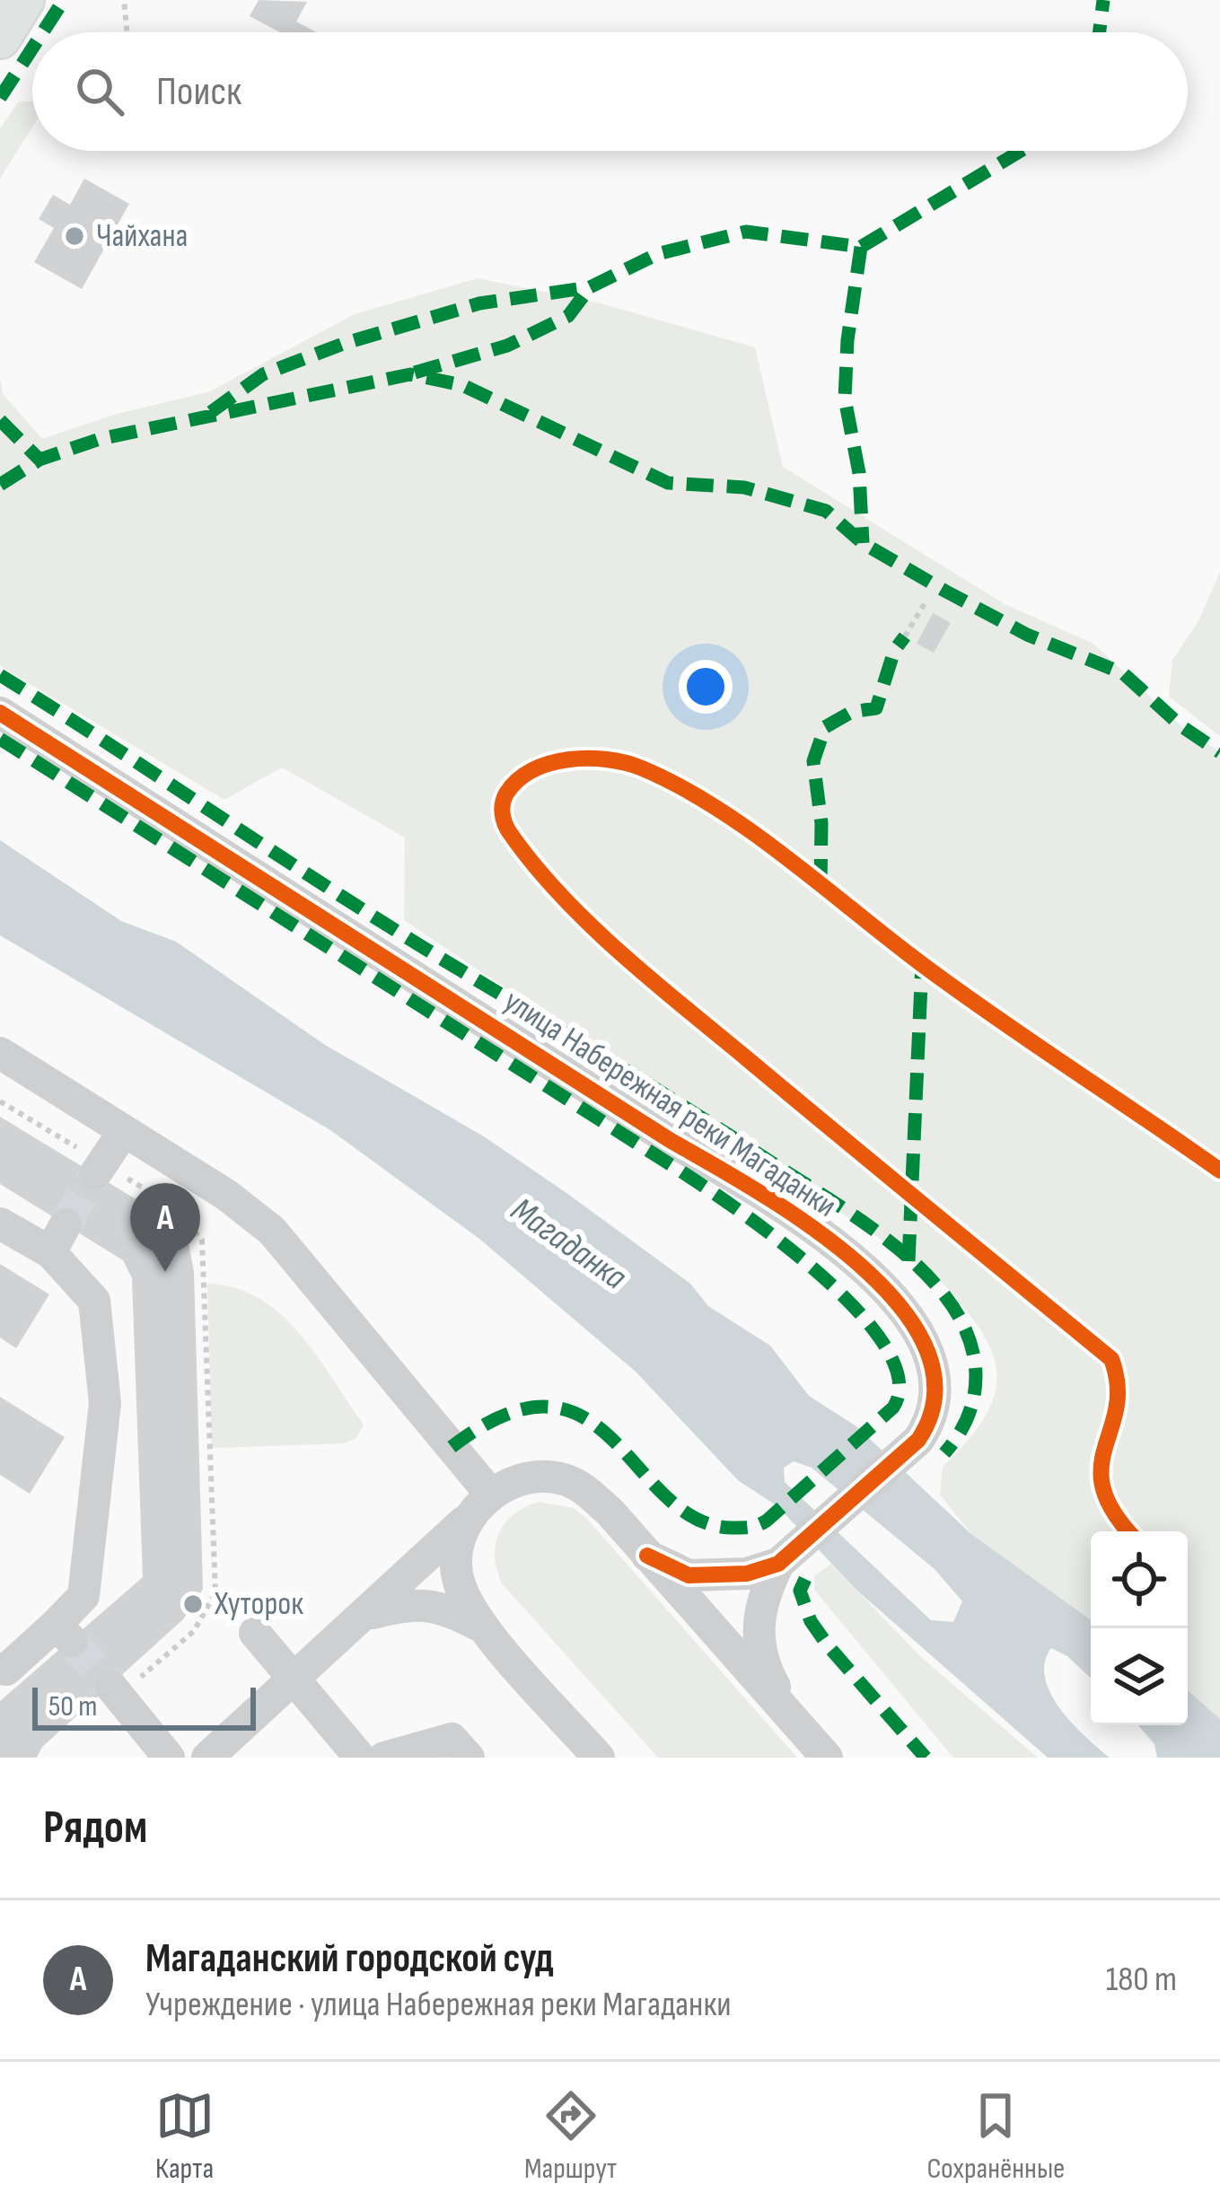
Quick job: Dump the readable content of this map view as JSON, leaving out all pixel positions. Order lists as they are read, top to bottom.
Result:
{
  "streets": {
    "street": ["улица Набережная реки Магаданки"]
  },
  "water": ["Магаданка"],
  "places": ["Чайхана", "Хуторок"],
  "scale_bar": "50 m",
  "page": {
    "search": "Поиск",
    "pins": "A",
    "scale": "50 m",
    "heading": "Рядом",
    "list": [
      {
        "mark": "A",
        "name": "Магаданский городской суд",
        "note": "Учреждение · улица Набережная реки Магаданки",
        "value": "180 m"
      }
    ],
    "nav": ["Карта", "Маршрут", "Сохранённые"]
  }
}
